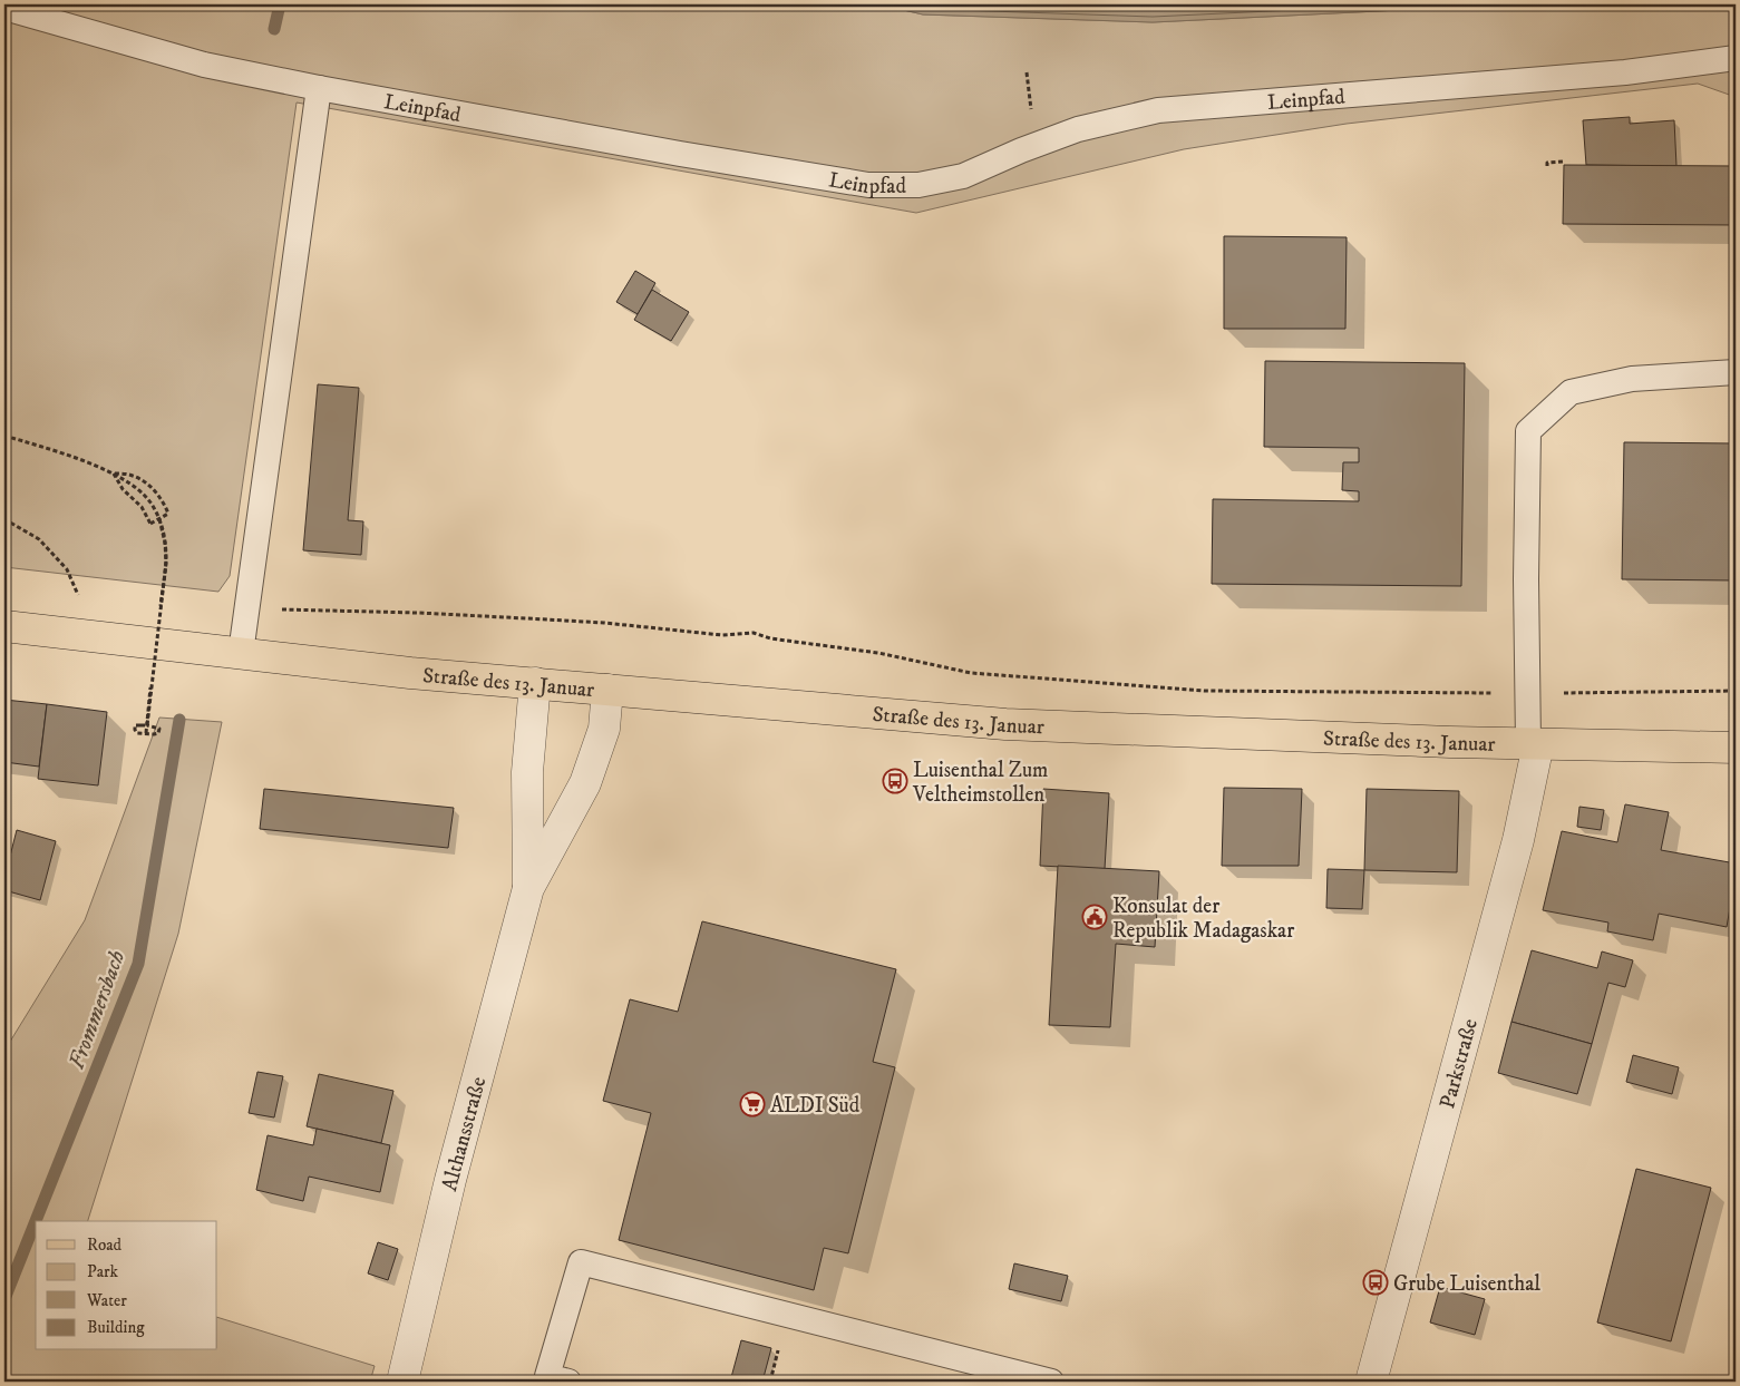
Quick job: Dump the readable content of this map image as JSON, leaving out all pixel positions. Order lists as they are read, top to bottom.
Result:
{
  "streets": {
    "main road": ["Straße des 13. Januar"],
    "street": ["Parkstraße", "Althansstraße"],
    "lane": ["Leinpfad"]
  },
  "crossings": [
    ["Straße des 13. Januar", "Parkstraße"],
    ["Straße des 13. Januar", "Althansstraße"]
  ],
  "water": ["Frommersbach"],
  "places": {
    "bus stop": ["Luisenthal Zum Veltheimstollen", "Grube Luisenthal"],
    "public building": ["Konsulat der Republik Madagaskar"],
    "supermarket": ["ALDI Süd"]
  },
  "legend": [
    "Road",
    "Park",
    "Water",
    "Building"
  ]
}
